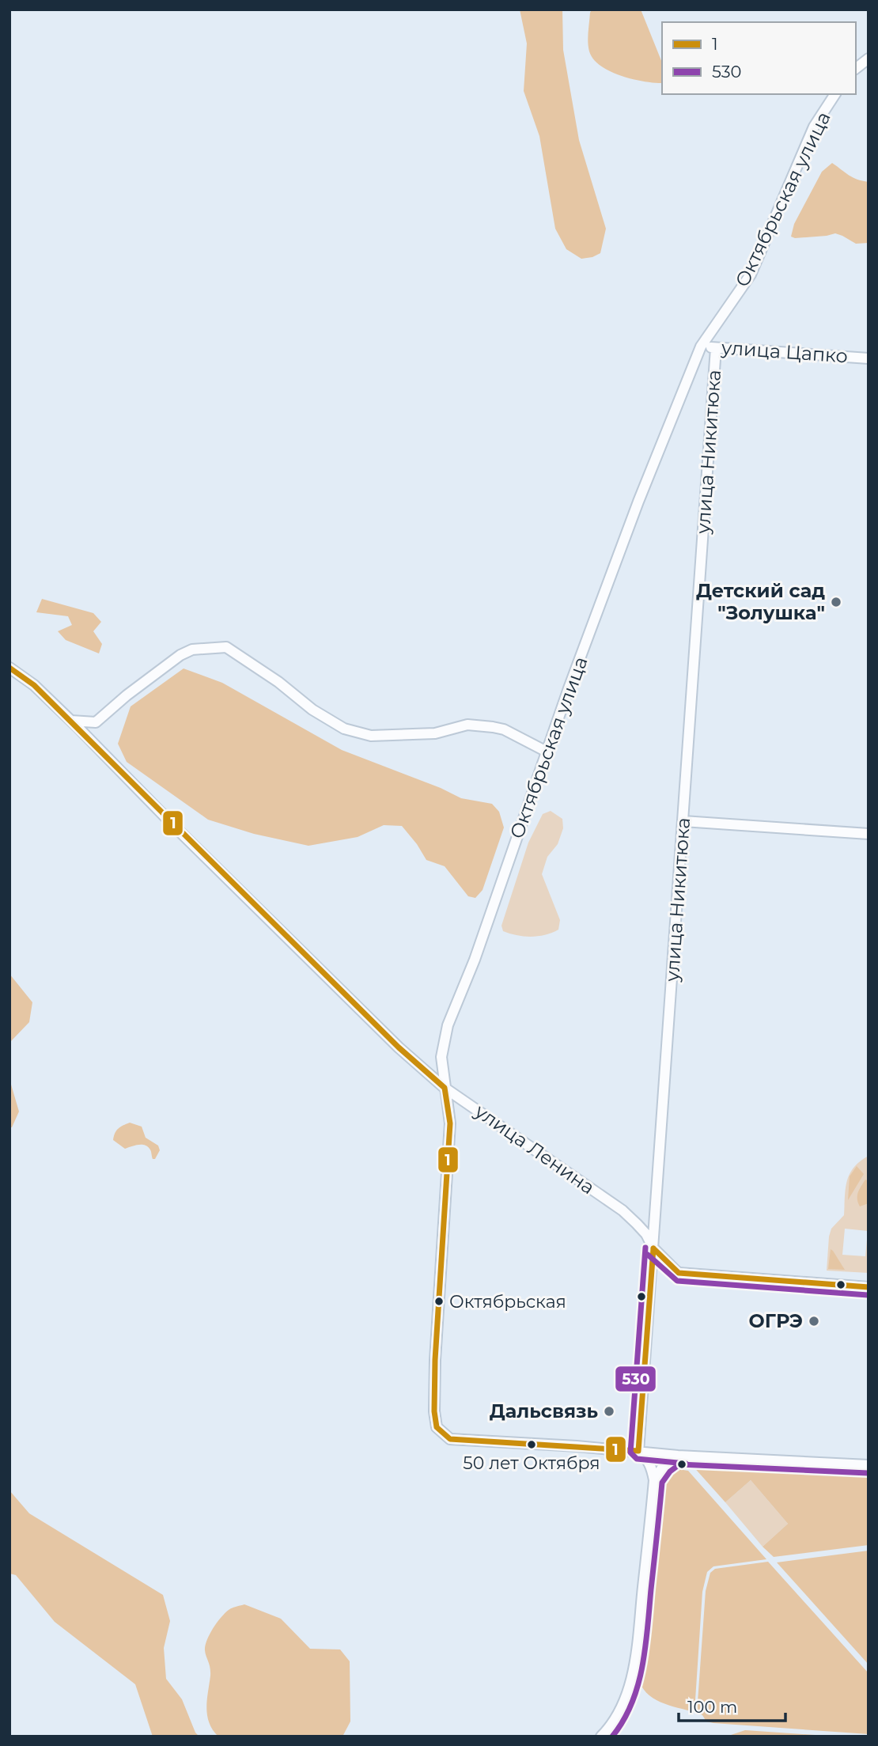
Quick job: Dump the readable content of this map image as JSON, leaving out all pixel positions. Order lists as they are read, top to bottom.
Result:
{
  "streets": {
    "street": [
      "Октябрьская улица",
      "улица Цапко",
      "улица Никитюка",
      "улица Ленина"
    ]
  },
  "crossings": [
    ["Октябрьская улица", "улица Цапко"],
    ["Октябрьская улица", "улица Никитюка"],
    ["Октябрьская улица", "улица Ленина"],
    ["улица Цапко", "улица Никитюка"],
    ["улица Никитюка", "улица Ленина"]
  ],
  "places": [
    "Детский сад \"Золушка\"",
    "Октябрьская",
    "ОГРЭ",
    "Дальсвязь",
    "50 лет Октября"
  ],
  "lines": ["transit line 1", "transit line 530"],
  "legend": ["1", "530"],
  "scale_bar": "100 m"
}
